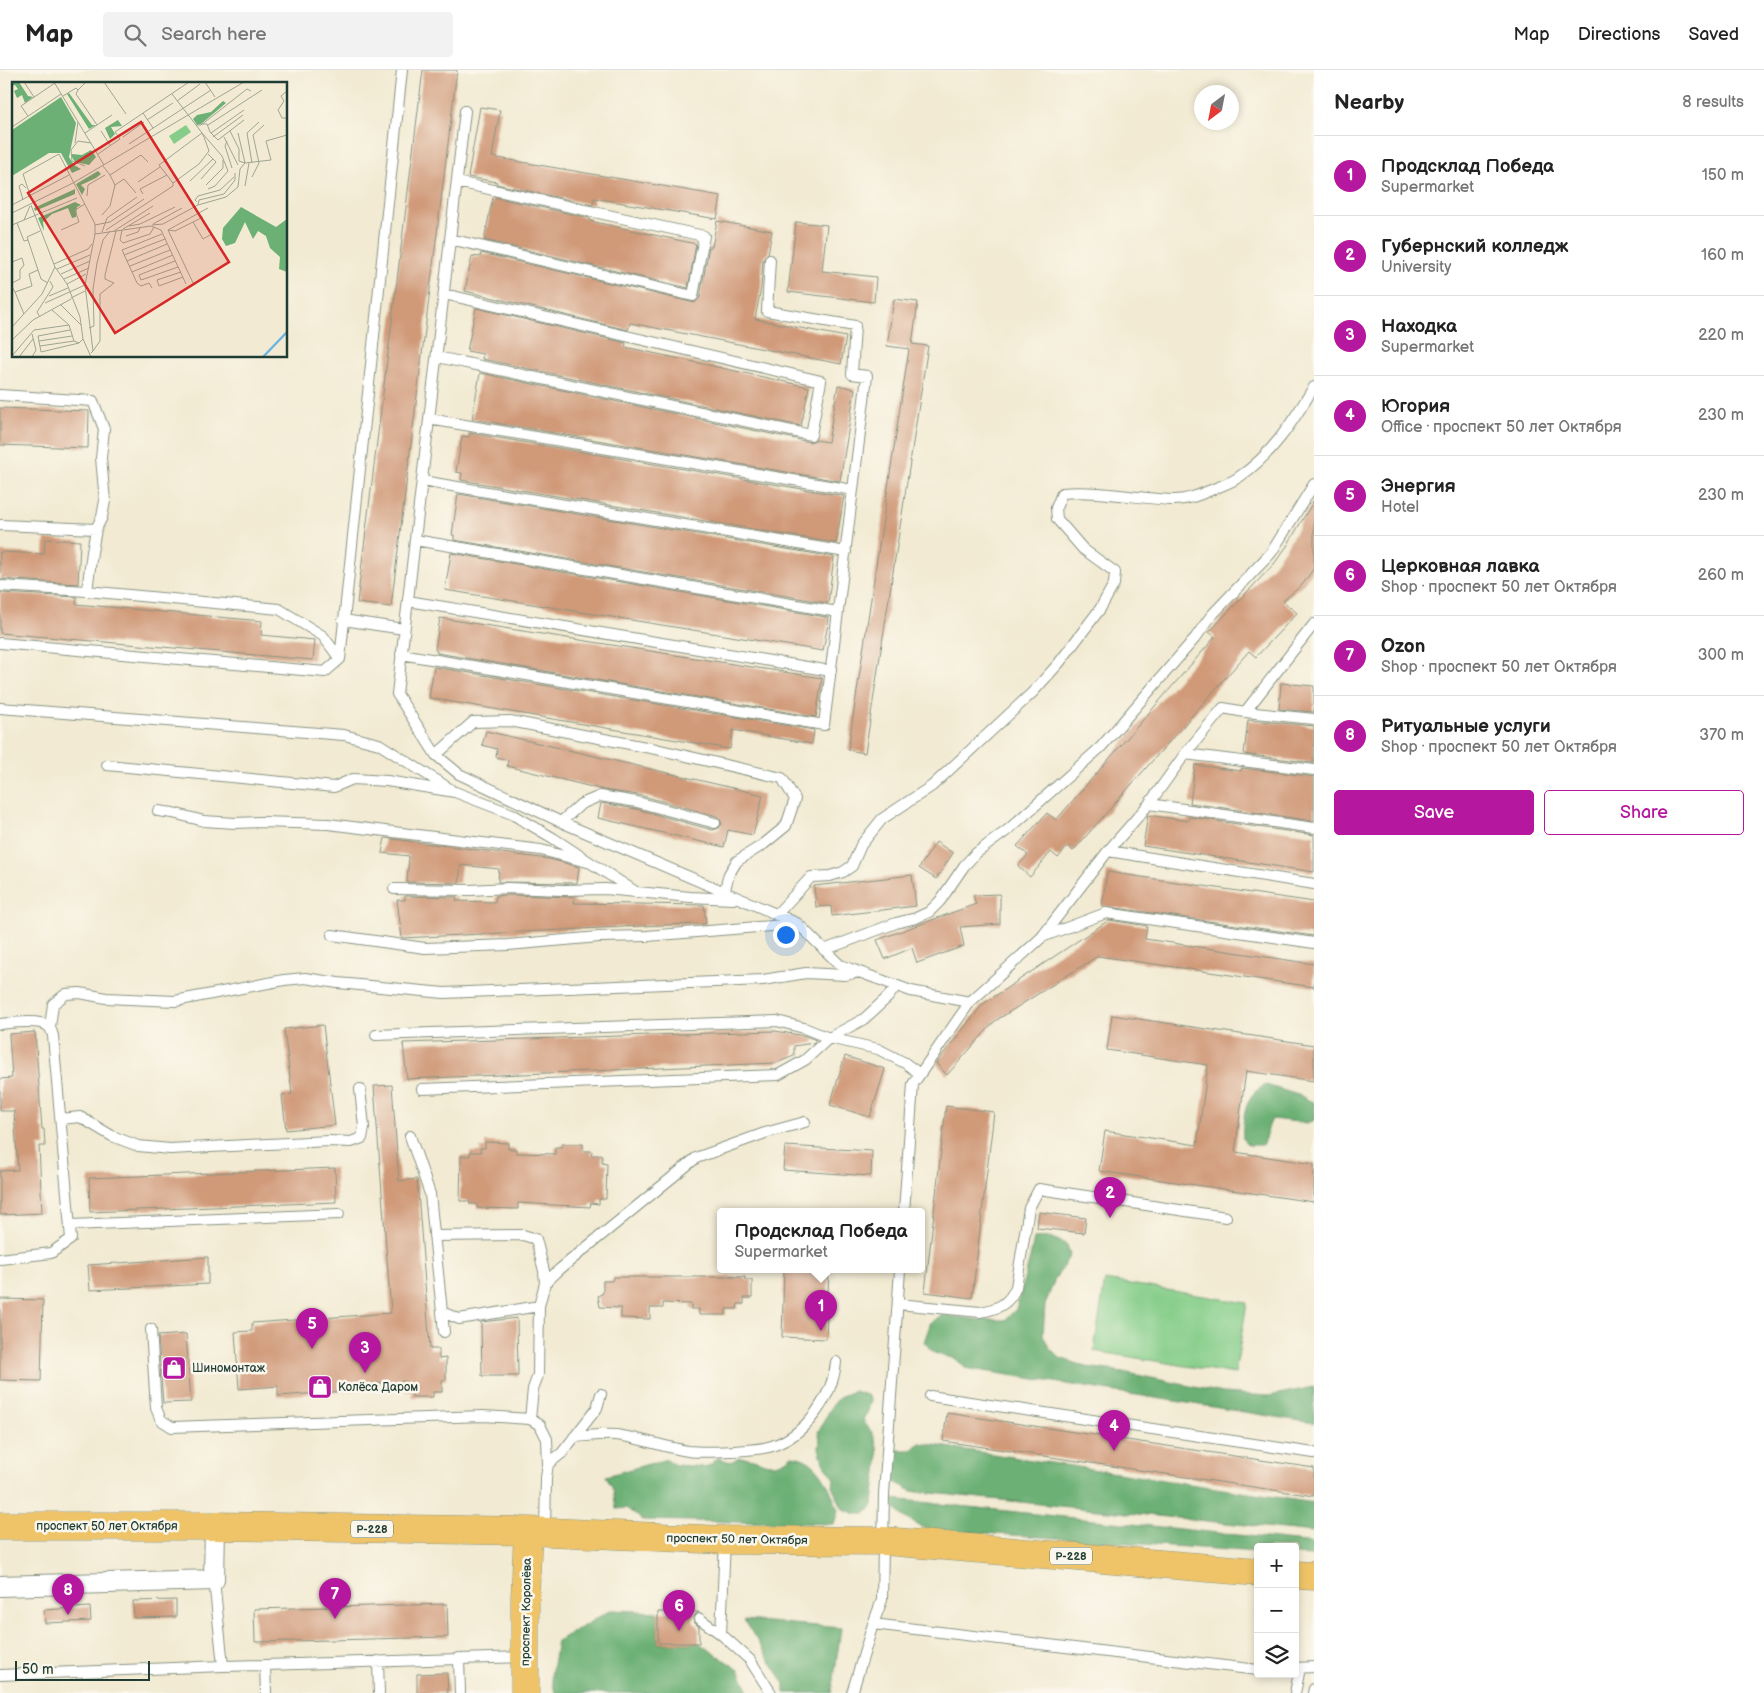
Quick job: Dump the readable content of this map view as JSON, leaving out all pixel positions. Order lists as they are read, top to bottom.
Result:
{
  "streets": {
    "main road": ["проспект 50 лет Октября", "Р-228", "проспект Королёва"]
  },
  "crossings": [
    ["проспект 50 лет Октября", "проспект Королёва"]
  ],
  "places": {
    "shop": ["Шиномонтаж", "Колёса Даром"]
  },
  "scale_bar": "50 m",
  "north": "bottom left",
  "page": {
    "header": "Map",
    "search": "Search here",
    "nav": ["Map", "Directions", "Saved"],
    "heading": ["Nearby", "8 results"],
    "list": [
      {
        "mark": "1",
        "name": "Продсклад Победа",
        "note": "Supermarket",
        "value": "150 m"
      },
      {
        "mark": "2",
        "name": "Губернский колледж",
        "note": "University",
        "value": "160 m"
      },
      {
        "mark": "3",
        "name": "Находка",
        "note": "Supermarket",
        "value": "220 m"
      },
      {
        "mark": "4",
        "name": "Югория",
        "note": "Office · проспект 50 лет Октября",
        "value": "230 m"
      },
      {
        "mark": "5",
        "name": "Энергия",
        "note": "Hotel",
        "value": "230 m"
      },
      {
        "mark": "6",
        "name": "Церковная лавка",
        "note": "Shop · проспект 50 лет Октября",
        "value": "260 m"
      },
      {
        "mark": "7",
        "name": "Ozon",
        "note": "Shop · проспект 50 лет Октября",
        "value": "300 m"
      },
      {
        "mark": "8",
        "name": "Ритуальные услуги",
        "note": "Shop · проспект 50 лет Октября",
        "value": "370 m"
      }
    ],
    "buttons": ["Save", "Share"],
    "pins": [
      "2",
      "1",
      "5",
      "3",
      "4",
      "8",
      "7",
      "6"
    ],
    "popup": ["Продсклад Победа", "Supermarket"],
    "map_buttons": ["+", "−"],
    "scale": "50 m"
  }
}
